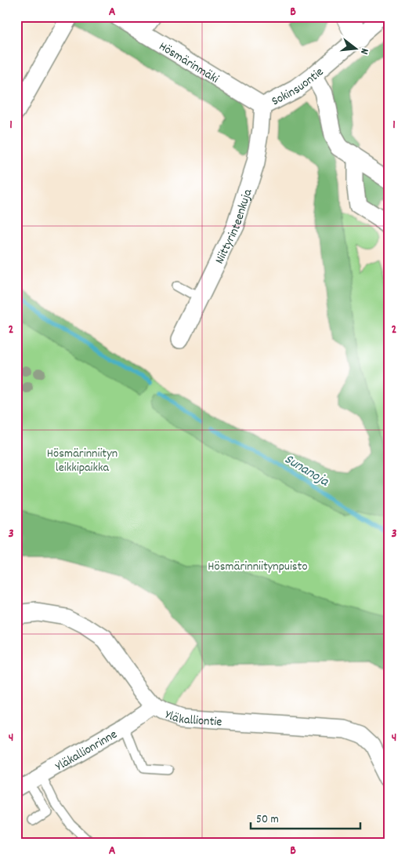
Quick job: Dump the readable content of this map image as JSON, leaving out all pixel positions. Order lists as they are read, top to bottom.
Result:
{
  "streets": {
    "street": [
      "Hösmärinmäki",
      "Sokinsuontie",
      "Niittyrinteenkuja",
      "Yläkalliontie",
      "Yläkallionrinne"
    ]
  },
  "crossings": [
    ["Hösmärinmäki", "Sokinsuontie"],
    ["Hösmärinmäki", "Niittyrinteenkuja"],
    ["Sokinsuontie", "Niittyrinteenkuja"],
    ["Yläkalliontie", "Yläkallionrinne"]
  ],
  "water": ["Sunanoja"],
  "parks": ["Hösmärinniityn leikkipaikka", "Hösmärinniitynpuisto"],
  "scale_bar": "50 m",
  "north": "right",
  "grid": {
    "columns": ["A", "B"],
    "rows": [
      "1",
      "2",
      "3",
      "4"
    ]
  }
}
